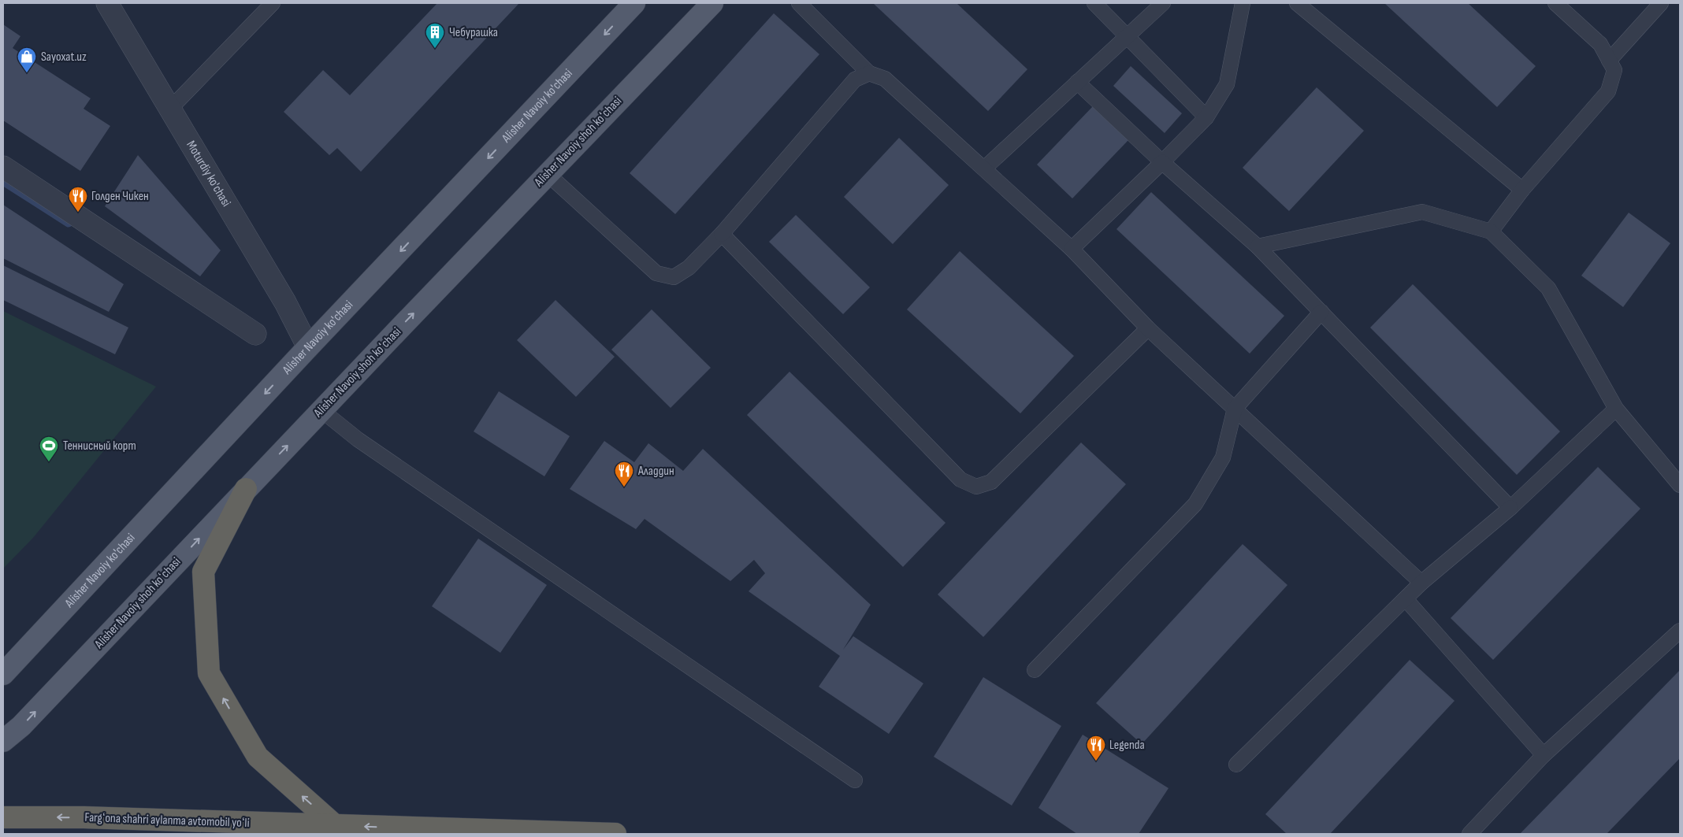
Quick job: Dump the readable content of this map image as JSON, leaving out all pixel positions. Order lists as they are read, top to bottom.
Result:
{
  "streets": {
    "highway": ["Fargʻona shahri aylanma avtomobil yoʻli"],
    "main road": ["Alisher Navoiy ko'chasi", "Alisher Navoiy shoh koʻchasi"],
    "street": ["Moturdiy ko'chasi"]
  },
  "crossings": [
    ["Alisher Navoiy ko'chasi", "Moturdiy ko'chasi"]
  ],
  "one_way": ["Alisher Navoiy ko'chasi", "Alisher Navoiy shoh koʻchasi", "Fargʻona shahri aylanma avtomobil yoʻli"],
  "places": {
    "building": ["Чебурашка"],
    "shop": ["Sayoxat.uz"],
    "restaurant": ["Голден Чикен", "Аладдин", "Legenda"],
    "sports": ["Теннисный корт"]
  }
}
